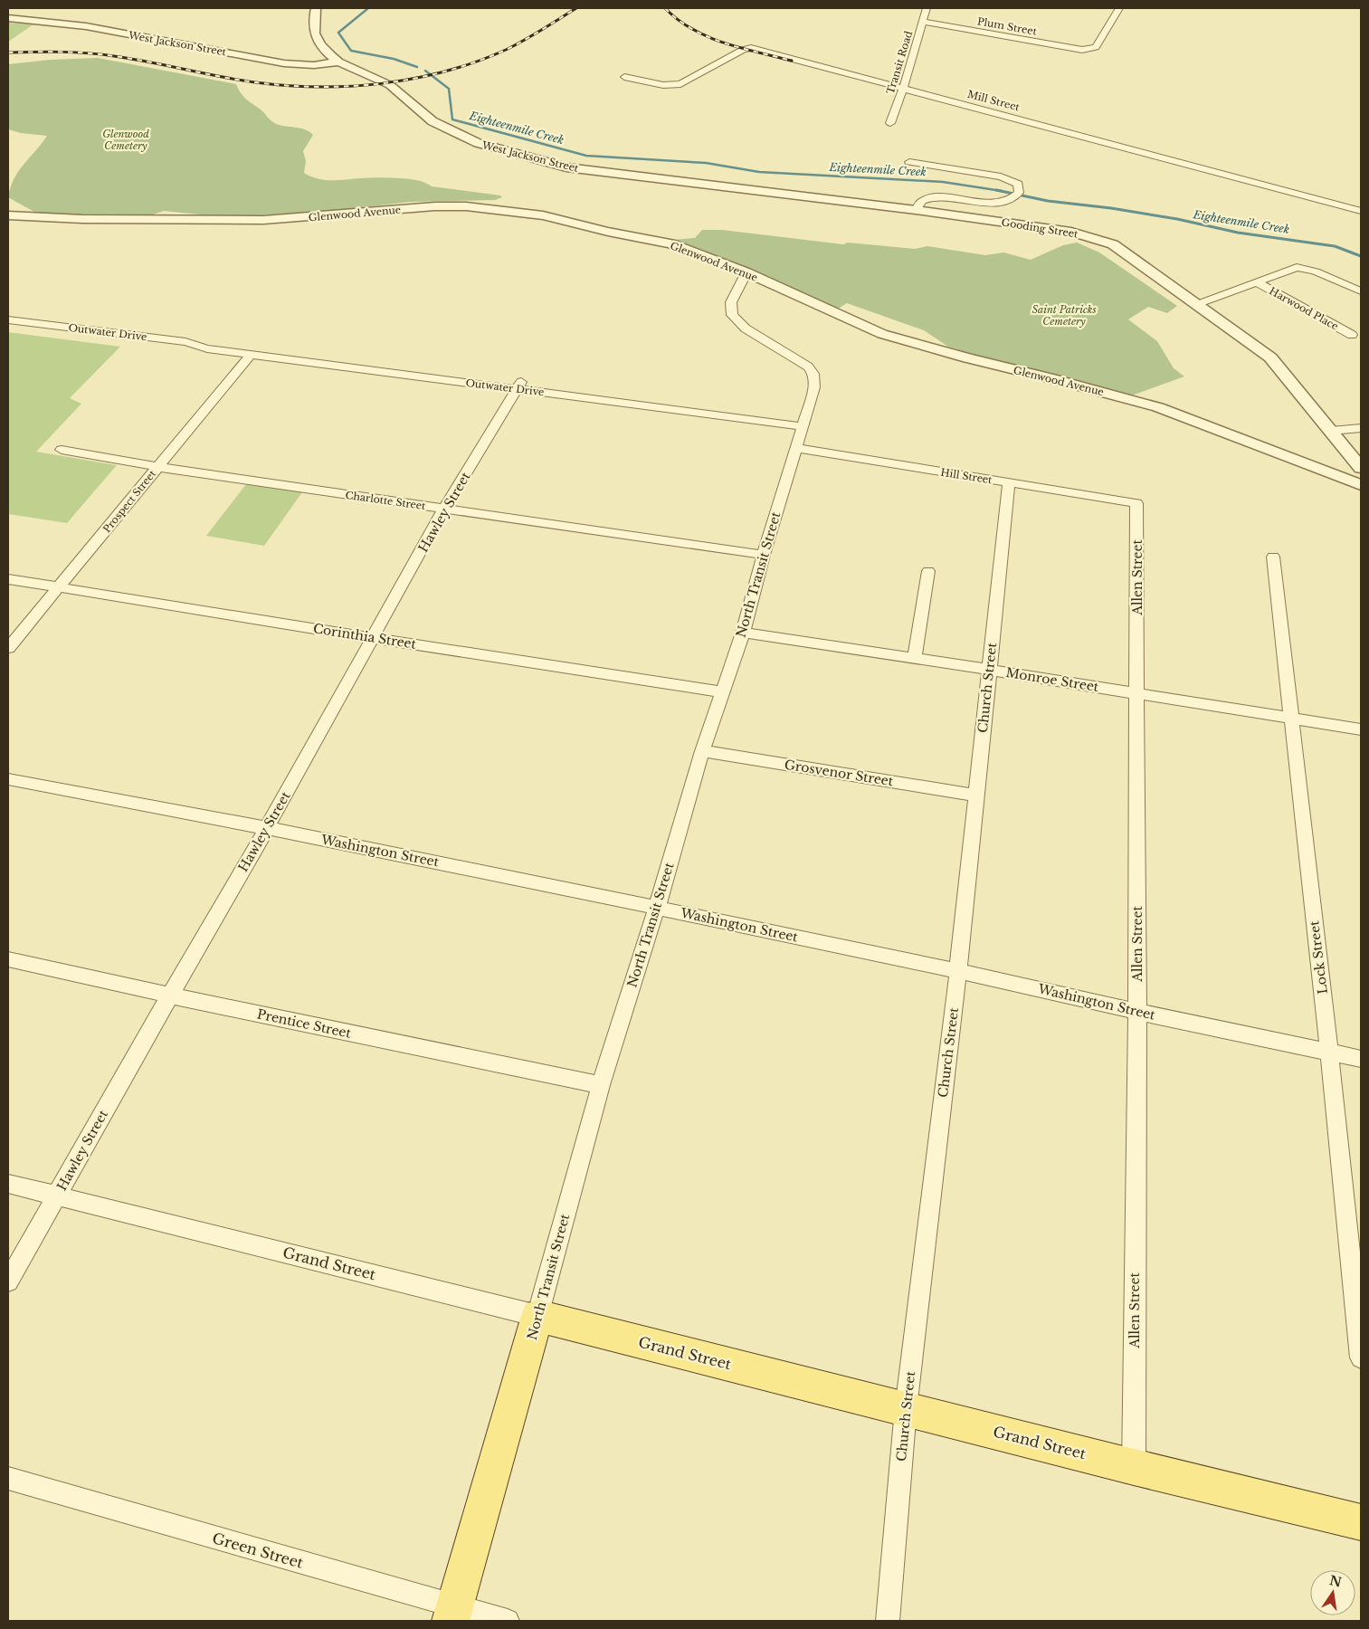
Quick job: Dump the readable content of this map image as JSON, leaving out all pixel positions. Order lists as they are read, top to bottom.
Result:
{
  "streets": {
    "main road": ["North Transit Street", "Grand Street"],
    "street": [
      "Plum Street",
      "West Jackson Street",
      "Transit Road",
      "Mill Street",
      "Glenwood Avenue",
      "Gooding Street",
      "Harwood Place",
      "Outwater Drive",
      "Hill Street",
      "Charlotte Street",
      "Prospect Street",
      "Hawley Street",
      "Allen Street",
      "Corinthia Street",
      "Monroe Street",
      "Church Street",
      "Grosvenor Street",
      "Washington Street",
      "Lock Street",
      "Prentice Street",
      "Green Street"
    ]
  },
  "crossings": [
    ["Plum Street", "Transit Road"],
    ["West Jackson Street", "Gooding Street"],
    ["Transit Road", "Mill Street"],
    ["Glenwood Avenue", "North Transit Street"],
    ["Outwater Drive", "Hill Street"],
    ["Outwater Drive", "Prospect Street"],
    ["Outwater Drive", "Hawley Street"],
    ["Outwater Drive", "North Transit Street"],
    ["Hill Street", "North Transit Street"],
    ["Hill Street", "Allen Street"],
    ["Hill Street", "Church Street"],
    ["Charlotte Street", "Prospect Street"],
    ["Charlotte Street", "Hawley Street"],
    ["Charlotte Street", "North Transit Street"],
    ["Prospect Street", "Corinthia Street"],
    ["Hawley Street", "Corinthia Street"],
    ["Hawley Street", "Washington Street"],
    ["Hawley Street", "Prentice Street"],
    ["Hawley Street", "Grand Street"],
    ["North Transit Street", "Corinthia Street"],
    ["North Transit Street", "Monroe Street"],
    ["North Transit Street", "Grosvenor Street"],
    ["North Transit Street", "Washington Street"],
    ["North Transit Street", "Prentice Street"],
    ["North Transit Street", "Grand Street"],
    ["North Transit Street", "Green Street"],
    ["Allen Street", "Monroe Street"],
    ["Allen Street", "Washington Street"],
    ["Allen Street", "Grand Street"],
    ["Monroe Street", "Church Street"],
    ["Monroe Street", "Lock Street"],
    ["Church Street", "Grosvenor Street"],
    ["Church Street", "Washington Street"],
    ["Church Street", "Grand Street"],
    ["Washington Street", "Lock Street"]
  ],
  "water": ["Eighteenmile Creek"],
  "parks": ["Glenwood Cemetery", "Saint Patricks Cemetery"],
  "north": "top"
}
